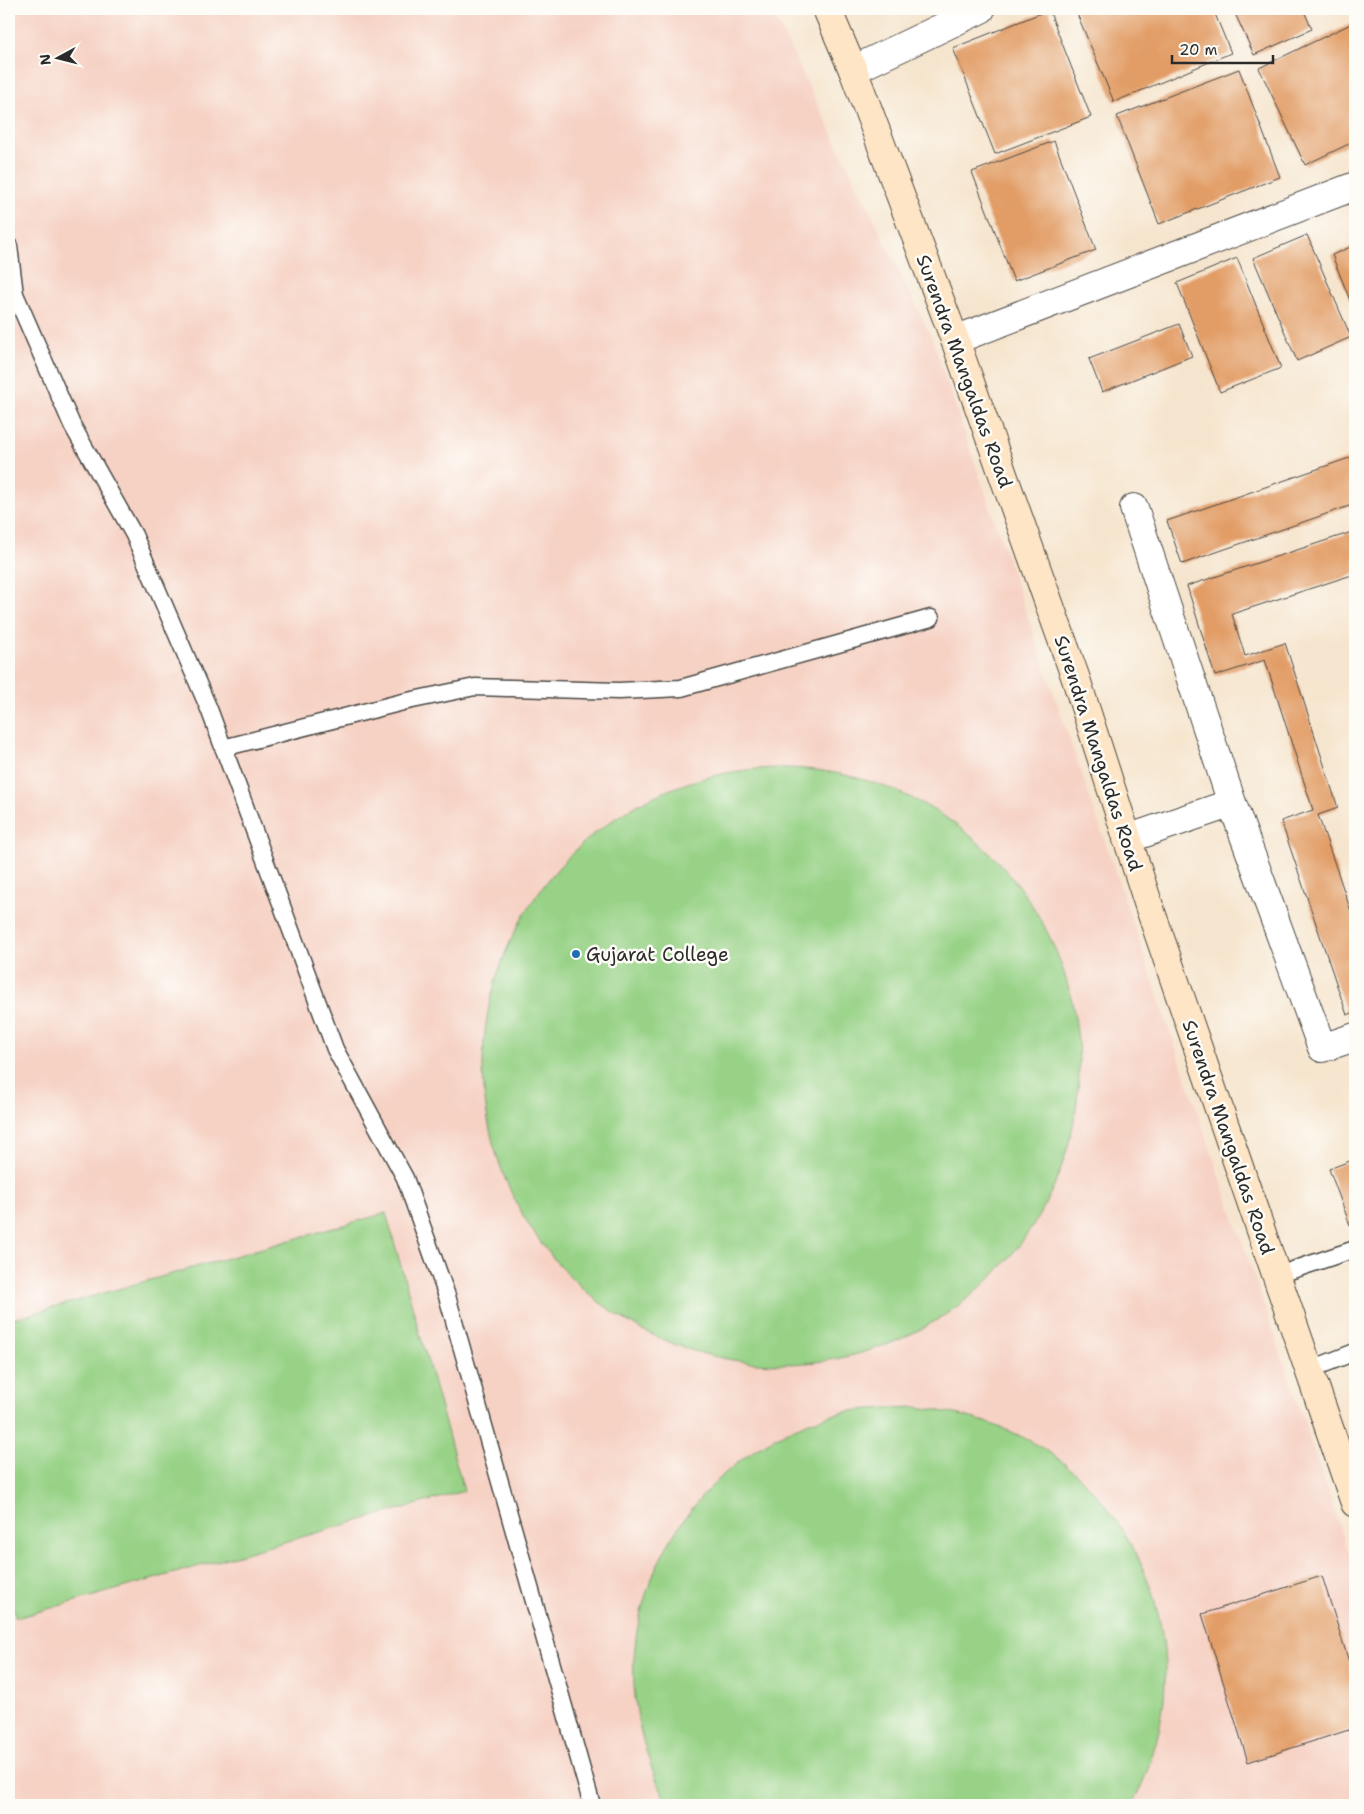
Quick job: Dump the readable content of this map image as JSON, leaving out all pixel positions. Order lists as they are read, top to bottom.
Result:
{
  "streets": {
    "main road": ["Surendra Mangaldas Road"]
  },
  "places": ["Gujarat College"],
  "scale_bar": "20 m",
  "north": "left"
}
